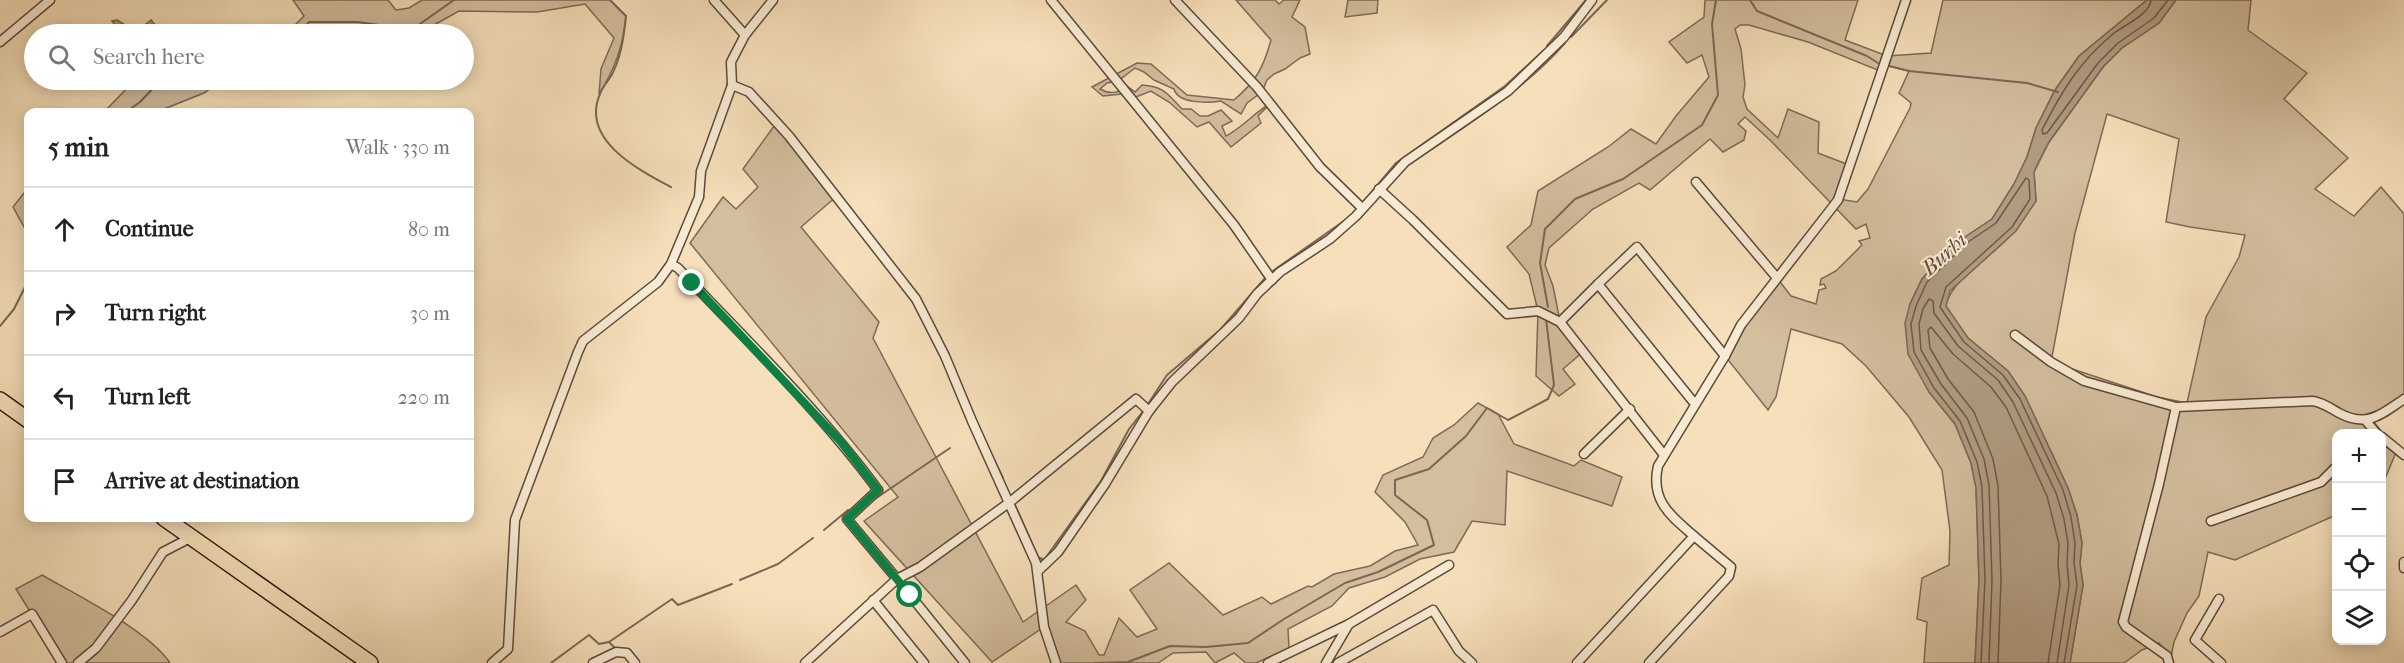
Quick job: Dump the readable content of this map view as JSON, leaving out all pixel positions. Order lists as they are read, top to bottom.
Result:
{
  "water": ["Burhi"],
  "page": {
    "search": "Search here",
    "heading": ["5 min", "Walk · 330 m"],
    "list": [
      ["Continue", "80 m"],
      ["Turn right", "30 m"],
      ["Turn left", "220 m"],
      "Arrive at destination"
    ],
    "map_buttons": ["+", "−"]
  }
}
